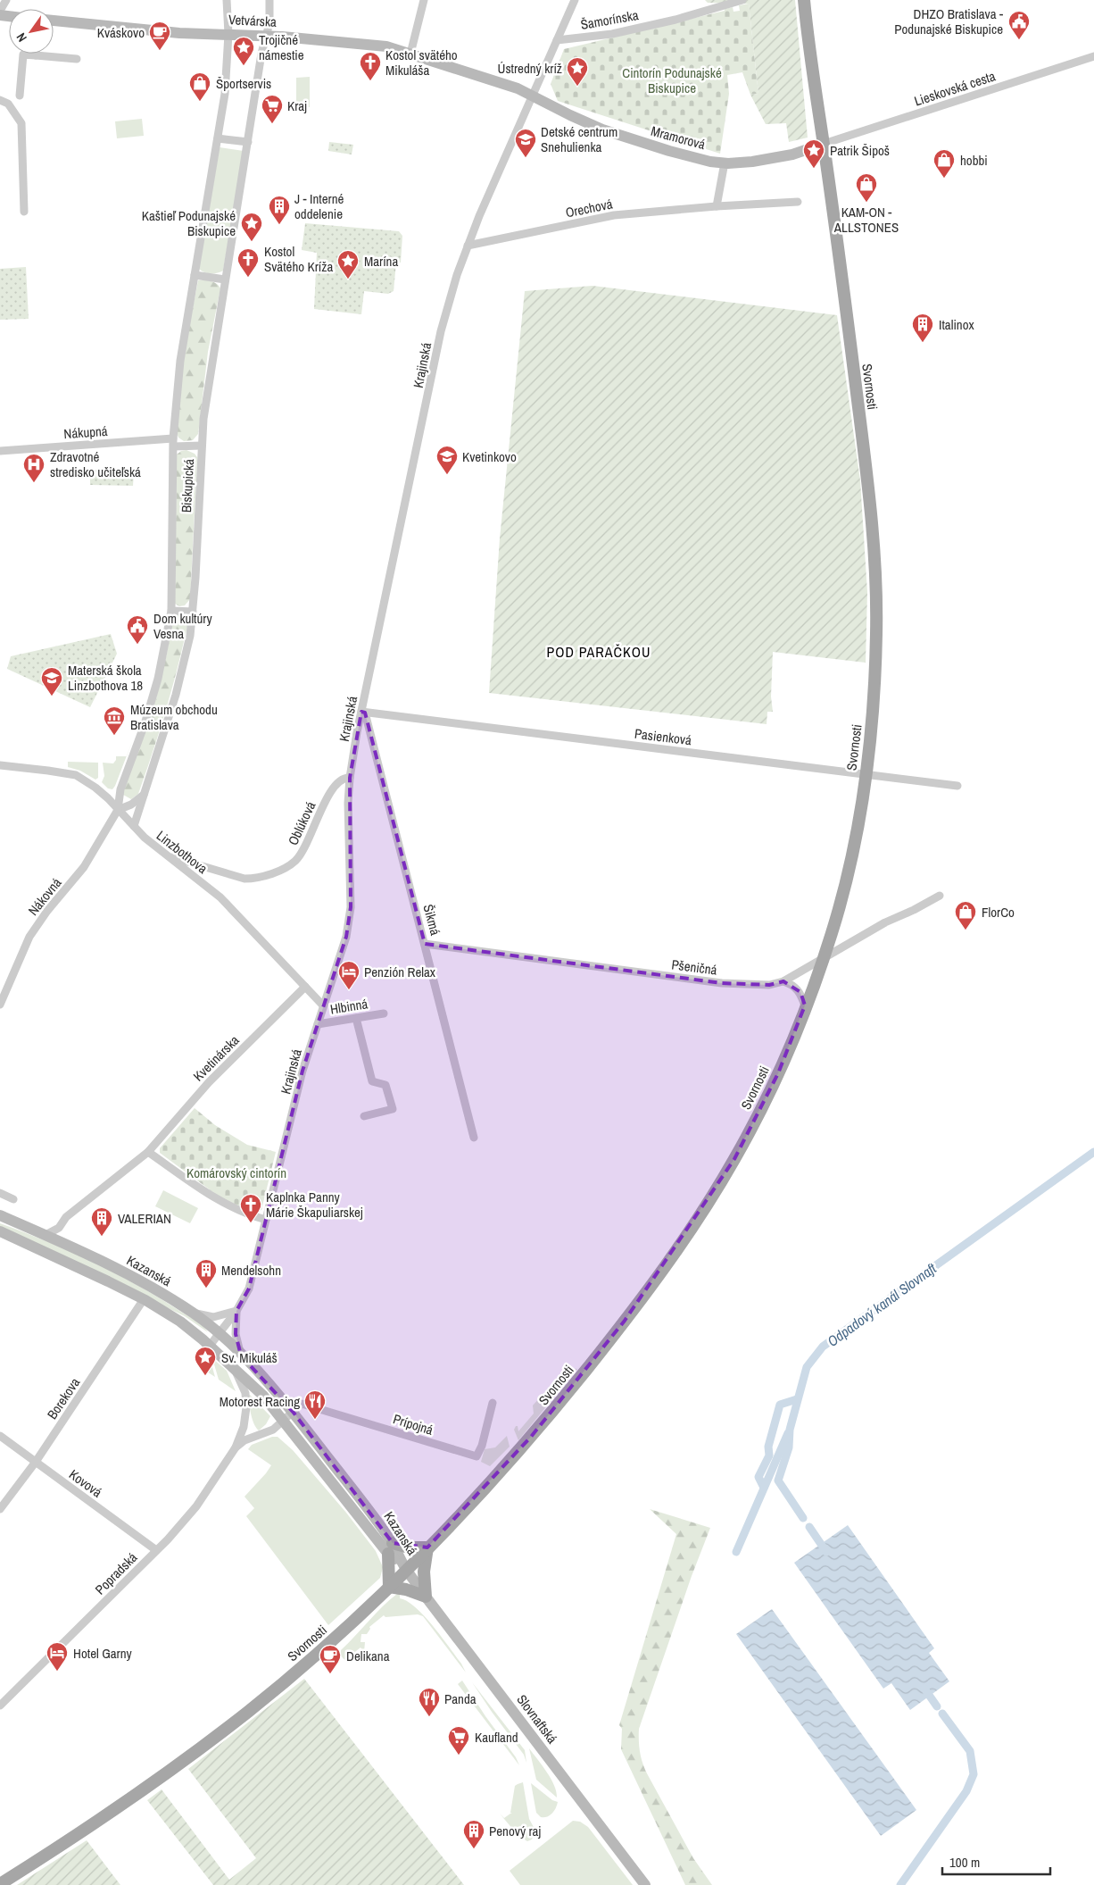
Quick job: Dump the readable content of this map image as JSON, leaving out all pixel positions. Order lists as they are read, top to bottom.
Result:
{
  "streets": {
    "main road": [
      "Vetvárska",
      "Mramorová",
      "Svornosti",
      "Kazanská",
      "Slovnaftská"
    ],
    "street": [
      "Šamorínska",
      "Lieskovská cesta",
      "Orechová",
      "Krajinská",
      "Nákupná",
      "Biskupická",
      "Pasienková",
      "Oblúková",
      "Linzbothova",
      "Nákovná",
      "Šikmá",
      "Pšeničná",
      "Hlbinná",
      "Kvetinárska",
      "Borekova",
      "Prípojná",
      "Kovová",
      "Popradská"
    ]
  },
  "crossings": [
    ["Šamorínska", "Vetvárska"],
    ["Šamorínska", "Mramorová"],
    ["Šamorínska", "Krajinská"],
    ["Vetvárska", "Mramorová"],
    ["Vetvárska", "Krajinská"],
    ["Lieskovská cesta", "Mramorová"],
    ["Lieskovská cesta", "Svornosti"],
    ["Mramorová", "Krajinská"],
    ["Mramorová", "Svornosti"],
    ["Orechová", "Krajinská"],
    ["Krajinská", "Pasienková"],
    ["Krajinská", "Oblúková"],
    ["Krajinská", "Linzbothova"],
    ["Krajinská", "Šikmá"],
    ["Krajinská", "Hlbinná"],
    ["Krajinská", "Kazanská"],
    ["Svornosti", "Pasienková"],
    ["Svornosti", "Pšeničná"],
    ["Svornosti", "Kazanská"],
    ["Svornosti", "Slovnaftská"],
    ["Nákupná", "Biskupická"],
    ["Biskupická", "Linzbothova"],
    ["Biskupická", "Nákovná"],
    ["Pasienková", "Šikmá"],
    ["Oblúková", "Linzbothova"],
    ["Linzbothova", "Nákovná"],
    ["Linzbothova", "Kvetinárska"],
    ["Šikmá", "Pšeničná"],
    ["Kvetinárska", "Kazanská"],
    ["Kazanská", "Borekova"],
    ["Kazanská", "Prípojná"],
    ["Kazanská", "Popradská"],
    ["Kazanská", "Slovnaftská"],
    ["Borekova", "Kovová"],
    ["Prípojná", "Popradská"],
    ["Kovová", "Popradská"]
  ],
  "districts": ["POD PARAČKOU"],
  "water": ["Odpadový kanál Slovnaft"],
  "parks": ["Cintorín Podunajské Biskupice", "Komárovský cintorín"],
  "places": {
    "public building": ["DHZO Bratislava - Podunajské Biskupice", "Dom kultúry Vesna"],
    "cafe": ["Kváskovo", "Delikana"],
    "place": [
      "Trojičné námestie",
      "Ústredný kríž",
      "Patrik Šipoš",
      "Kaštieľ Podunajské Biskupice",
      "Marína",
      "Sv. Mikuláš"
    ],
    "church": ["Kostol svätého Mikuláša", "Kostol Svätého Kríža", "Kaplnka Panny Márie Škapuliarskej"],
    "shop": [
      "Športservis",
      "hobbi",
      "KAM-ON - ALLSTONES",
      "FlorCo"
    ],
    "supermarket": ["Kraj", "Kaufland"],
    "school or university": ["Detské centrum Snehulienka", "Kvetinkovo", "Materská škola Linzbothova 18"],
    "building": [
      "J - Interné oddelenie",
      "Italinox",
      "VALERIAN",
      "Mendelsohn",
      "Penový raj"
    ],
    "hospital": ["Zdravotné stredisko učiteľská"],
    "museum": ["Múzeum obchodu Bratislava"],
    "hotel": ["Penzión Relax", "Hotel Garny"],
    "restaurant": ["Motorest Racing", "Panda"]
  },
  "scale_bar": "100 m",
  "north": "bottom left"
}
